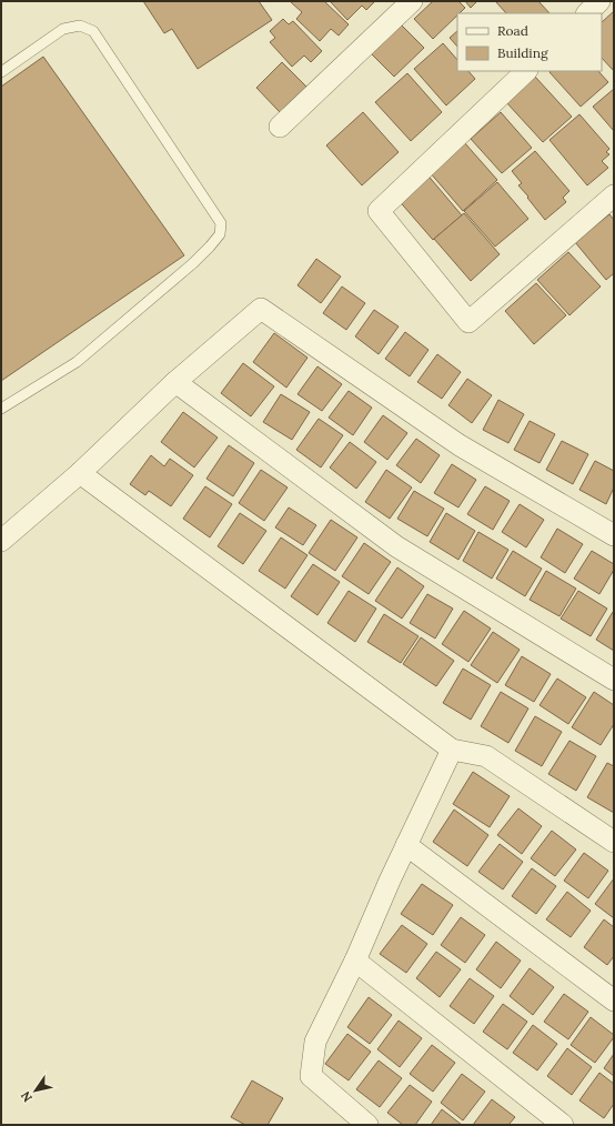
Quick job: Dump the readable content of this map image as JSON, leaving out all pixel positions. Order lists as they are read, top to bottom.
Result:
{
  "legend": ["Road", "Building"],
  "north": "bottom left"
}
